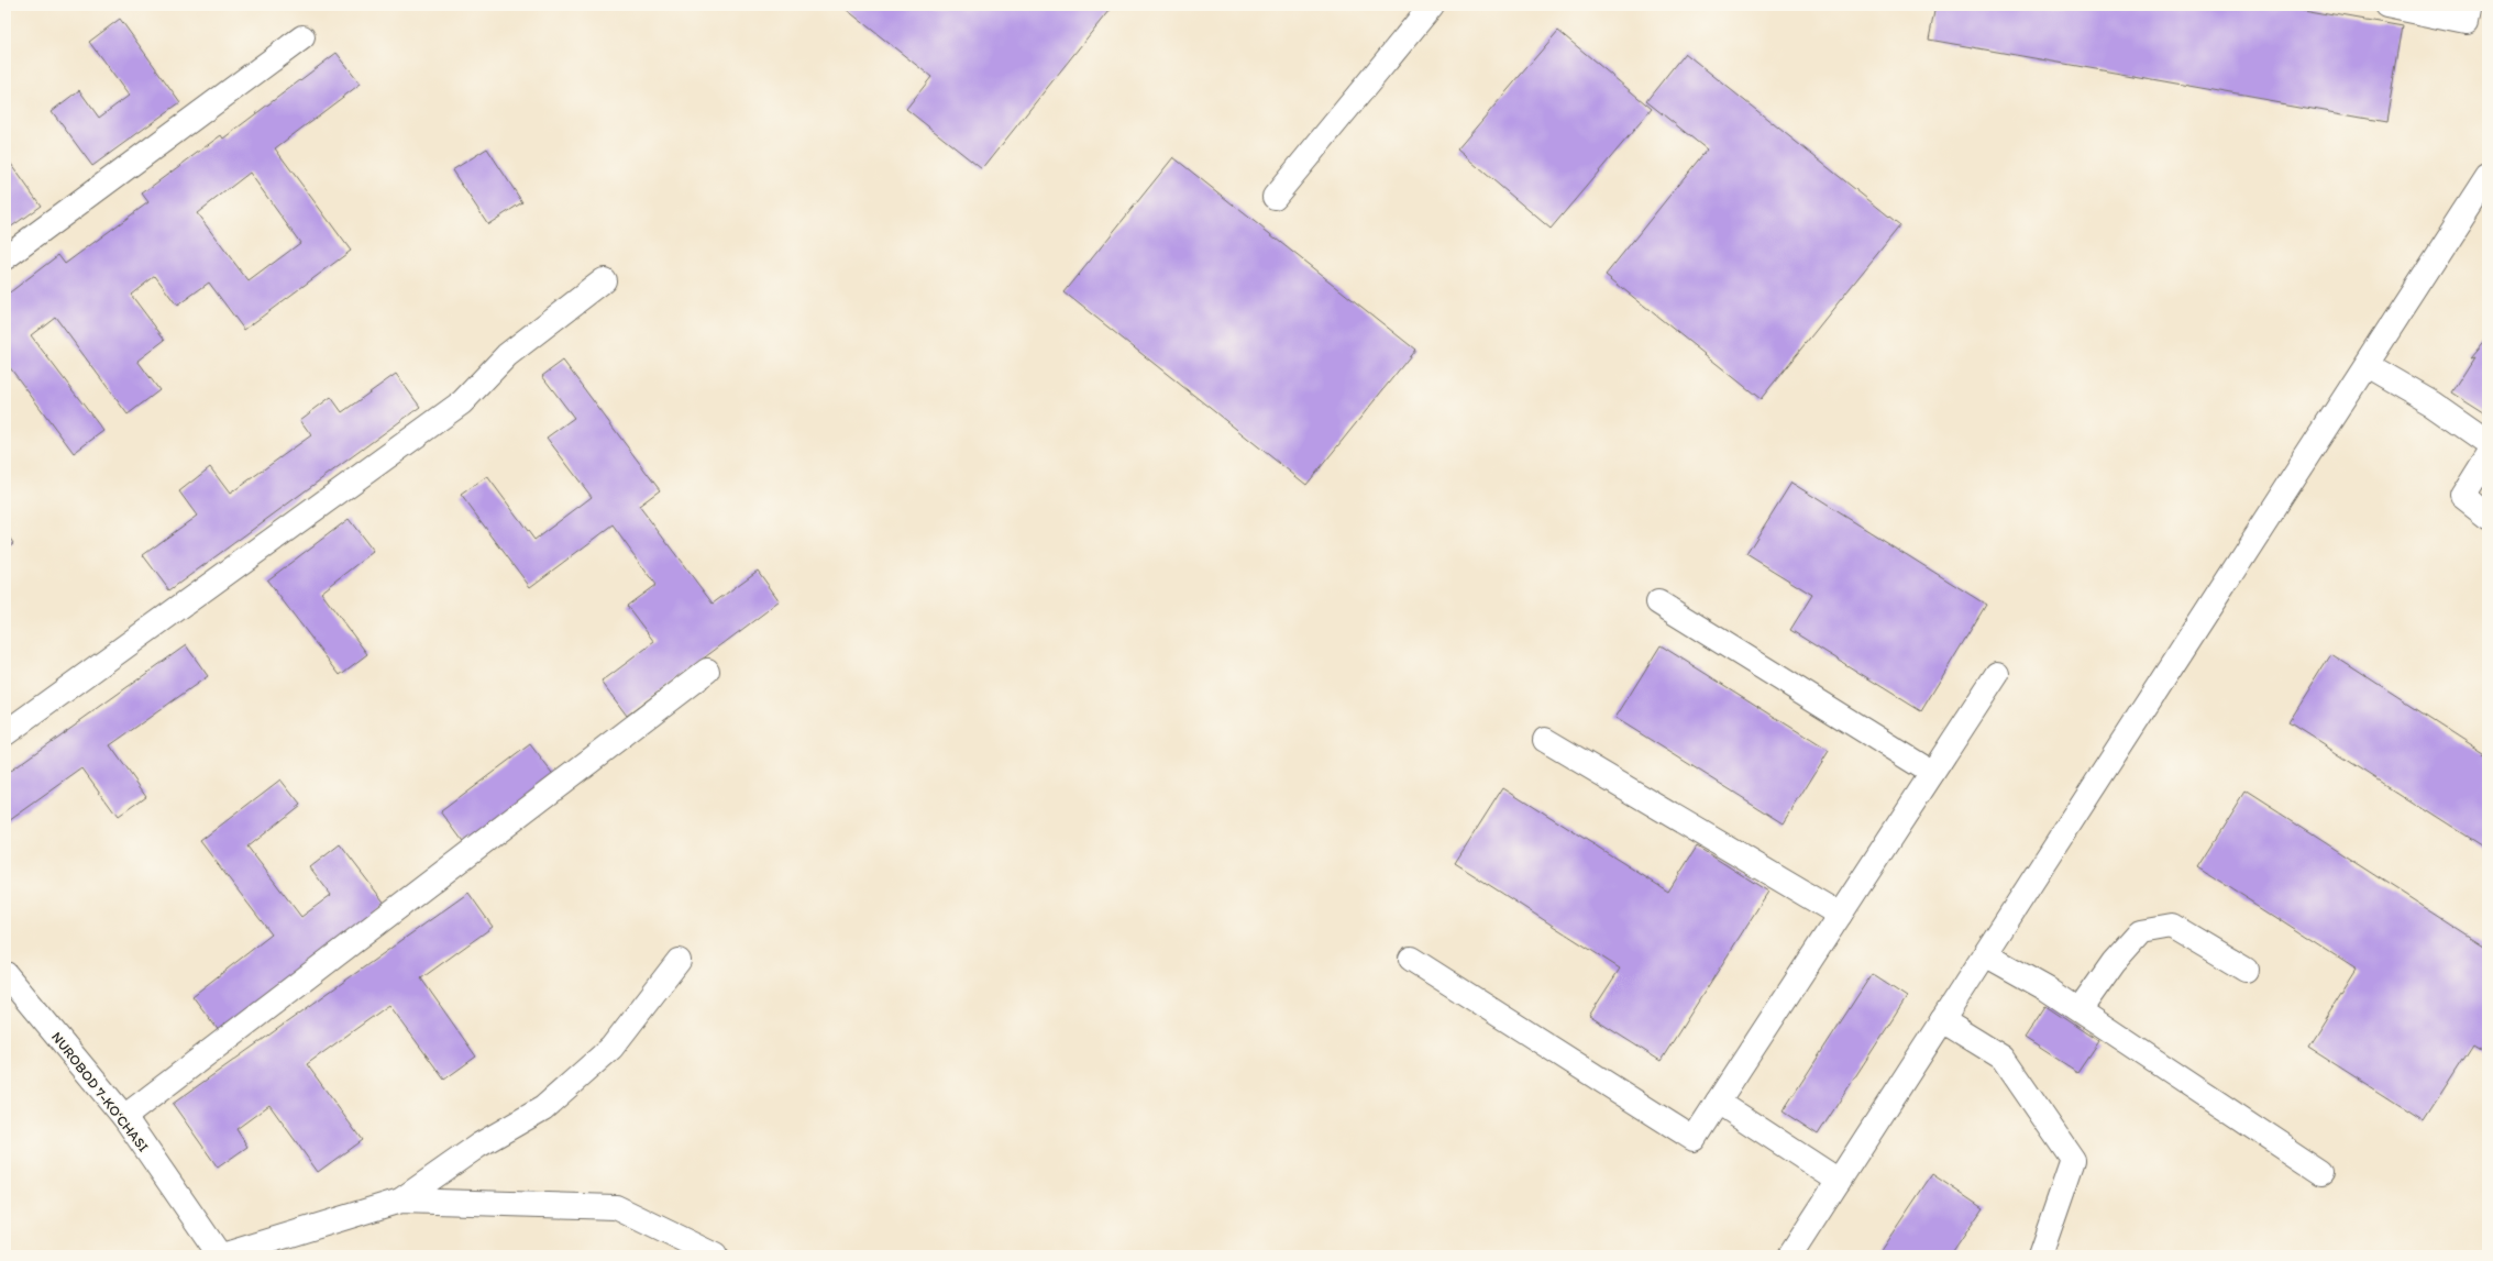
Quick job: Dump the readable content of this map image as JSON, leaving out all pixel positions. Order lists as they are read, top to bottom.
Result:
{
  "streets": {
    "street": ["NUROBOD 7-KO‘CHASI"]
  }
}
